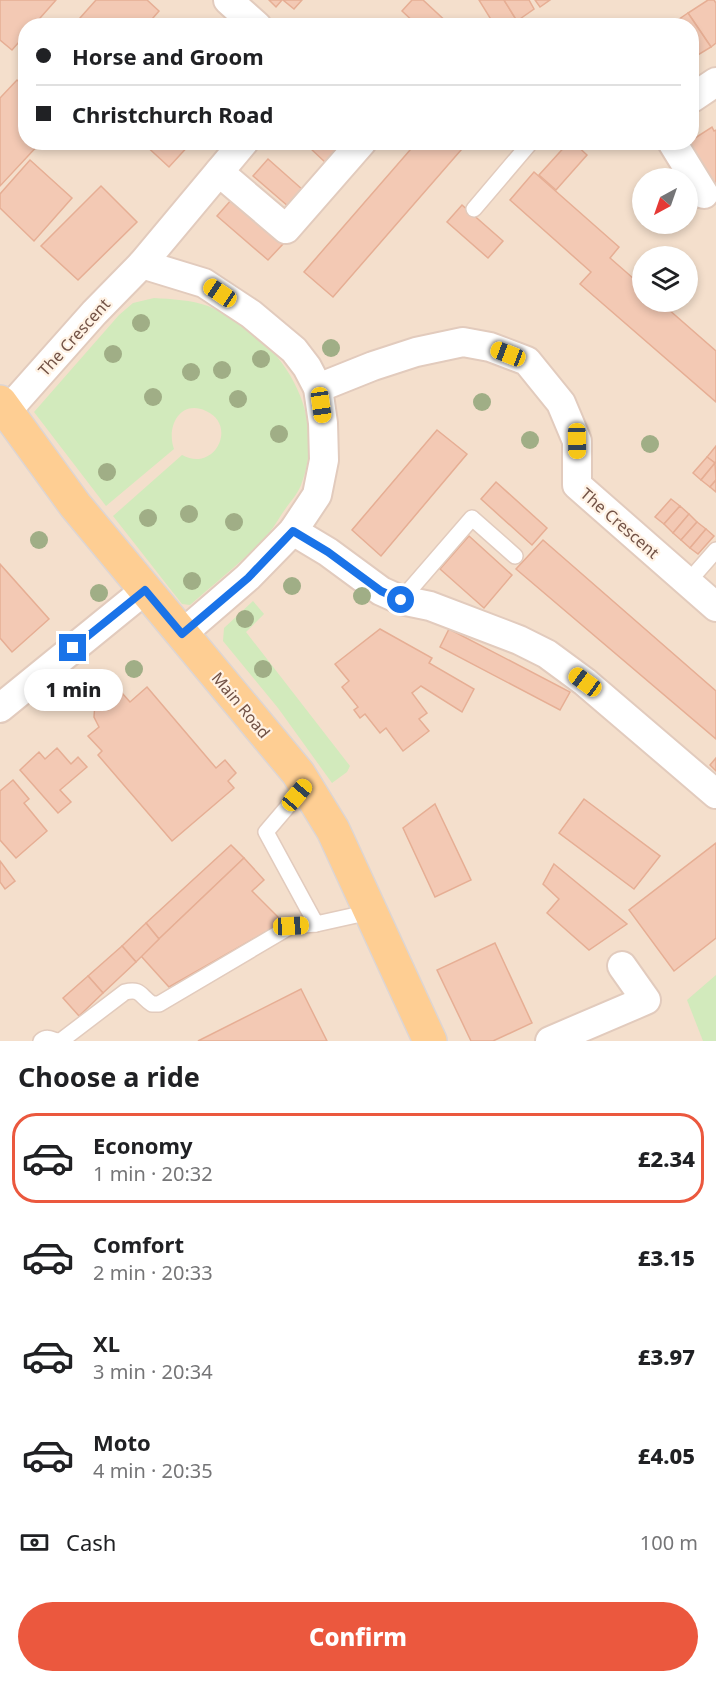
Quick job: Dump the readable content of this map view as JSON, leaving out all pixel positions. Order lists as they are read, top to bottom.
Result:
{
  "streets": {
    "main road": ["Main Road"],
    "street": ["The Crescent"]
  },
  "crossings": [
    ["The Crescent", "Main Road"]
  ],
  "north": "bottom left",
  "page": {
    "banner": ["Horse and Groom", "Christchurch Road"],
    "bubble": "1 min",
    "heading": "Choose a ride",
    "list": [
      {
        "name": "Economy",
        "note": "1 min · 20:32",
        "value": "£2.34"
      },
      {
        "name": "Comfort",
        "note": "2 min · 20:33",
        "value": "£3.15"
      },
      {
        "name": "XL",
        "note": "3 min · 20:34",
        "value": "£3.97"
      },
      {
        "name": "Moto",
        "note": "4 min · 20:35",
        "value": "£4.05"
      }
    ],
    "pay": ["Cash", "100 m"],
    "buttons": "Confirm"
  }
}
